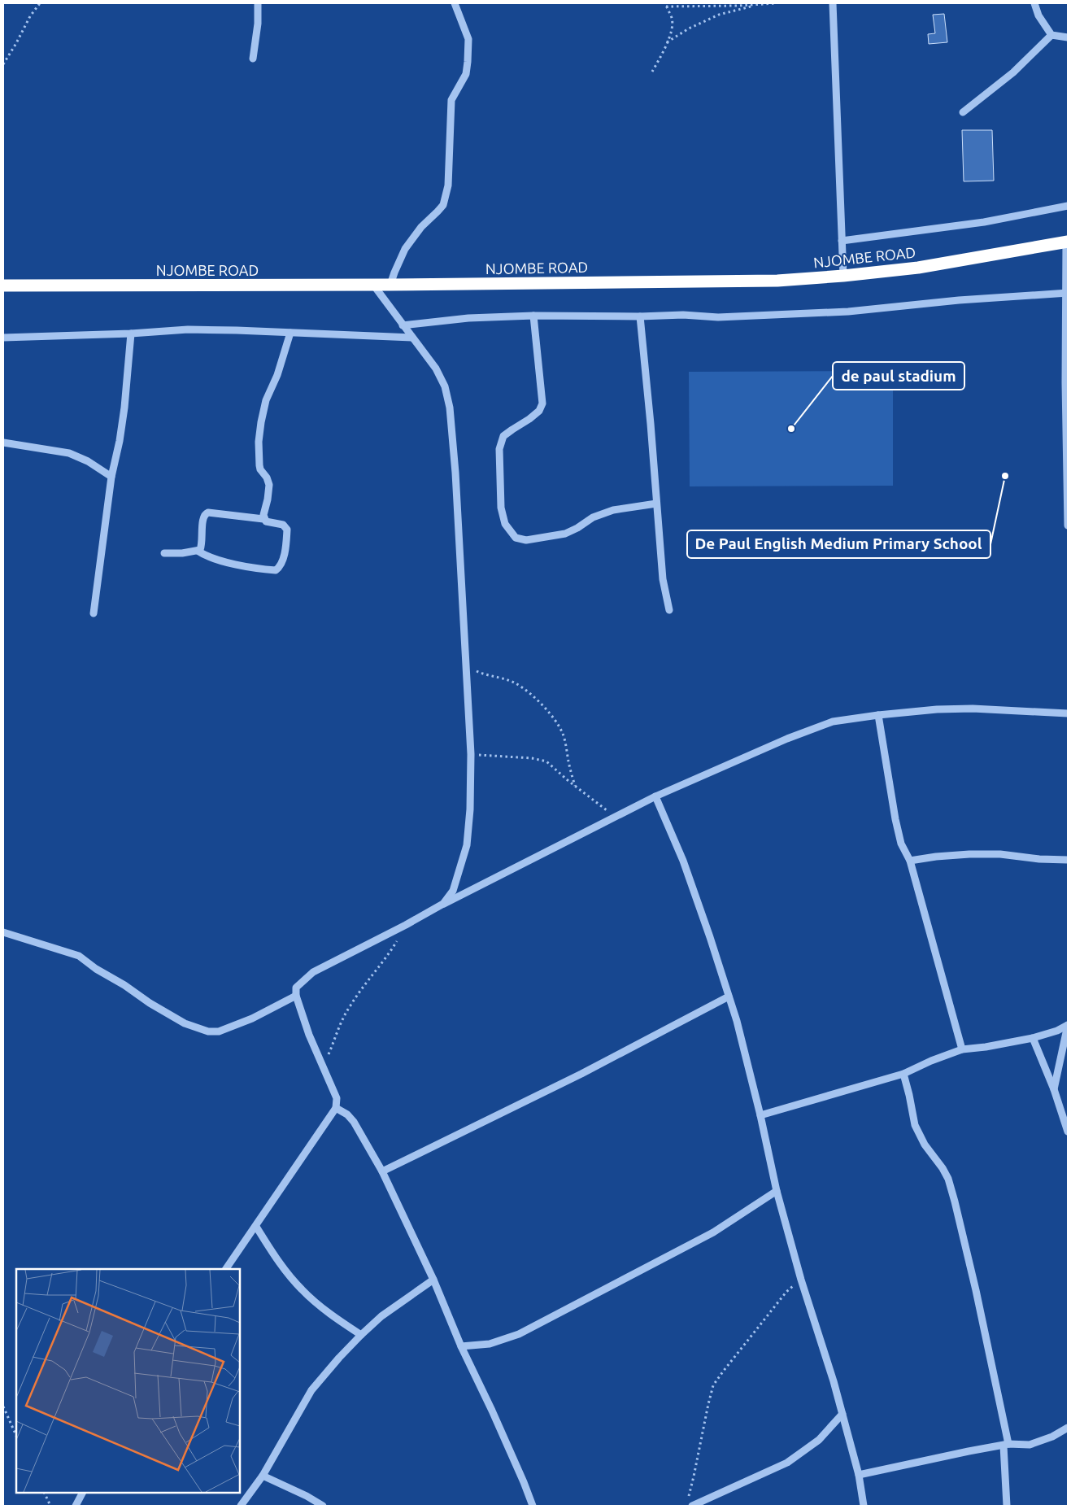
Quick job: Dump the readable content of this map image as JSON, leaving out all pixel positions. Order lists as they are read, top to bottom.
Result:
{
  "streets": {
    "highway": ["NJOMBE ROAD"]
  },
  "places": ["de paul stadium", "De Paul English Medium Primary School"]
}
